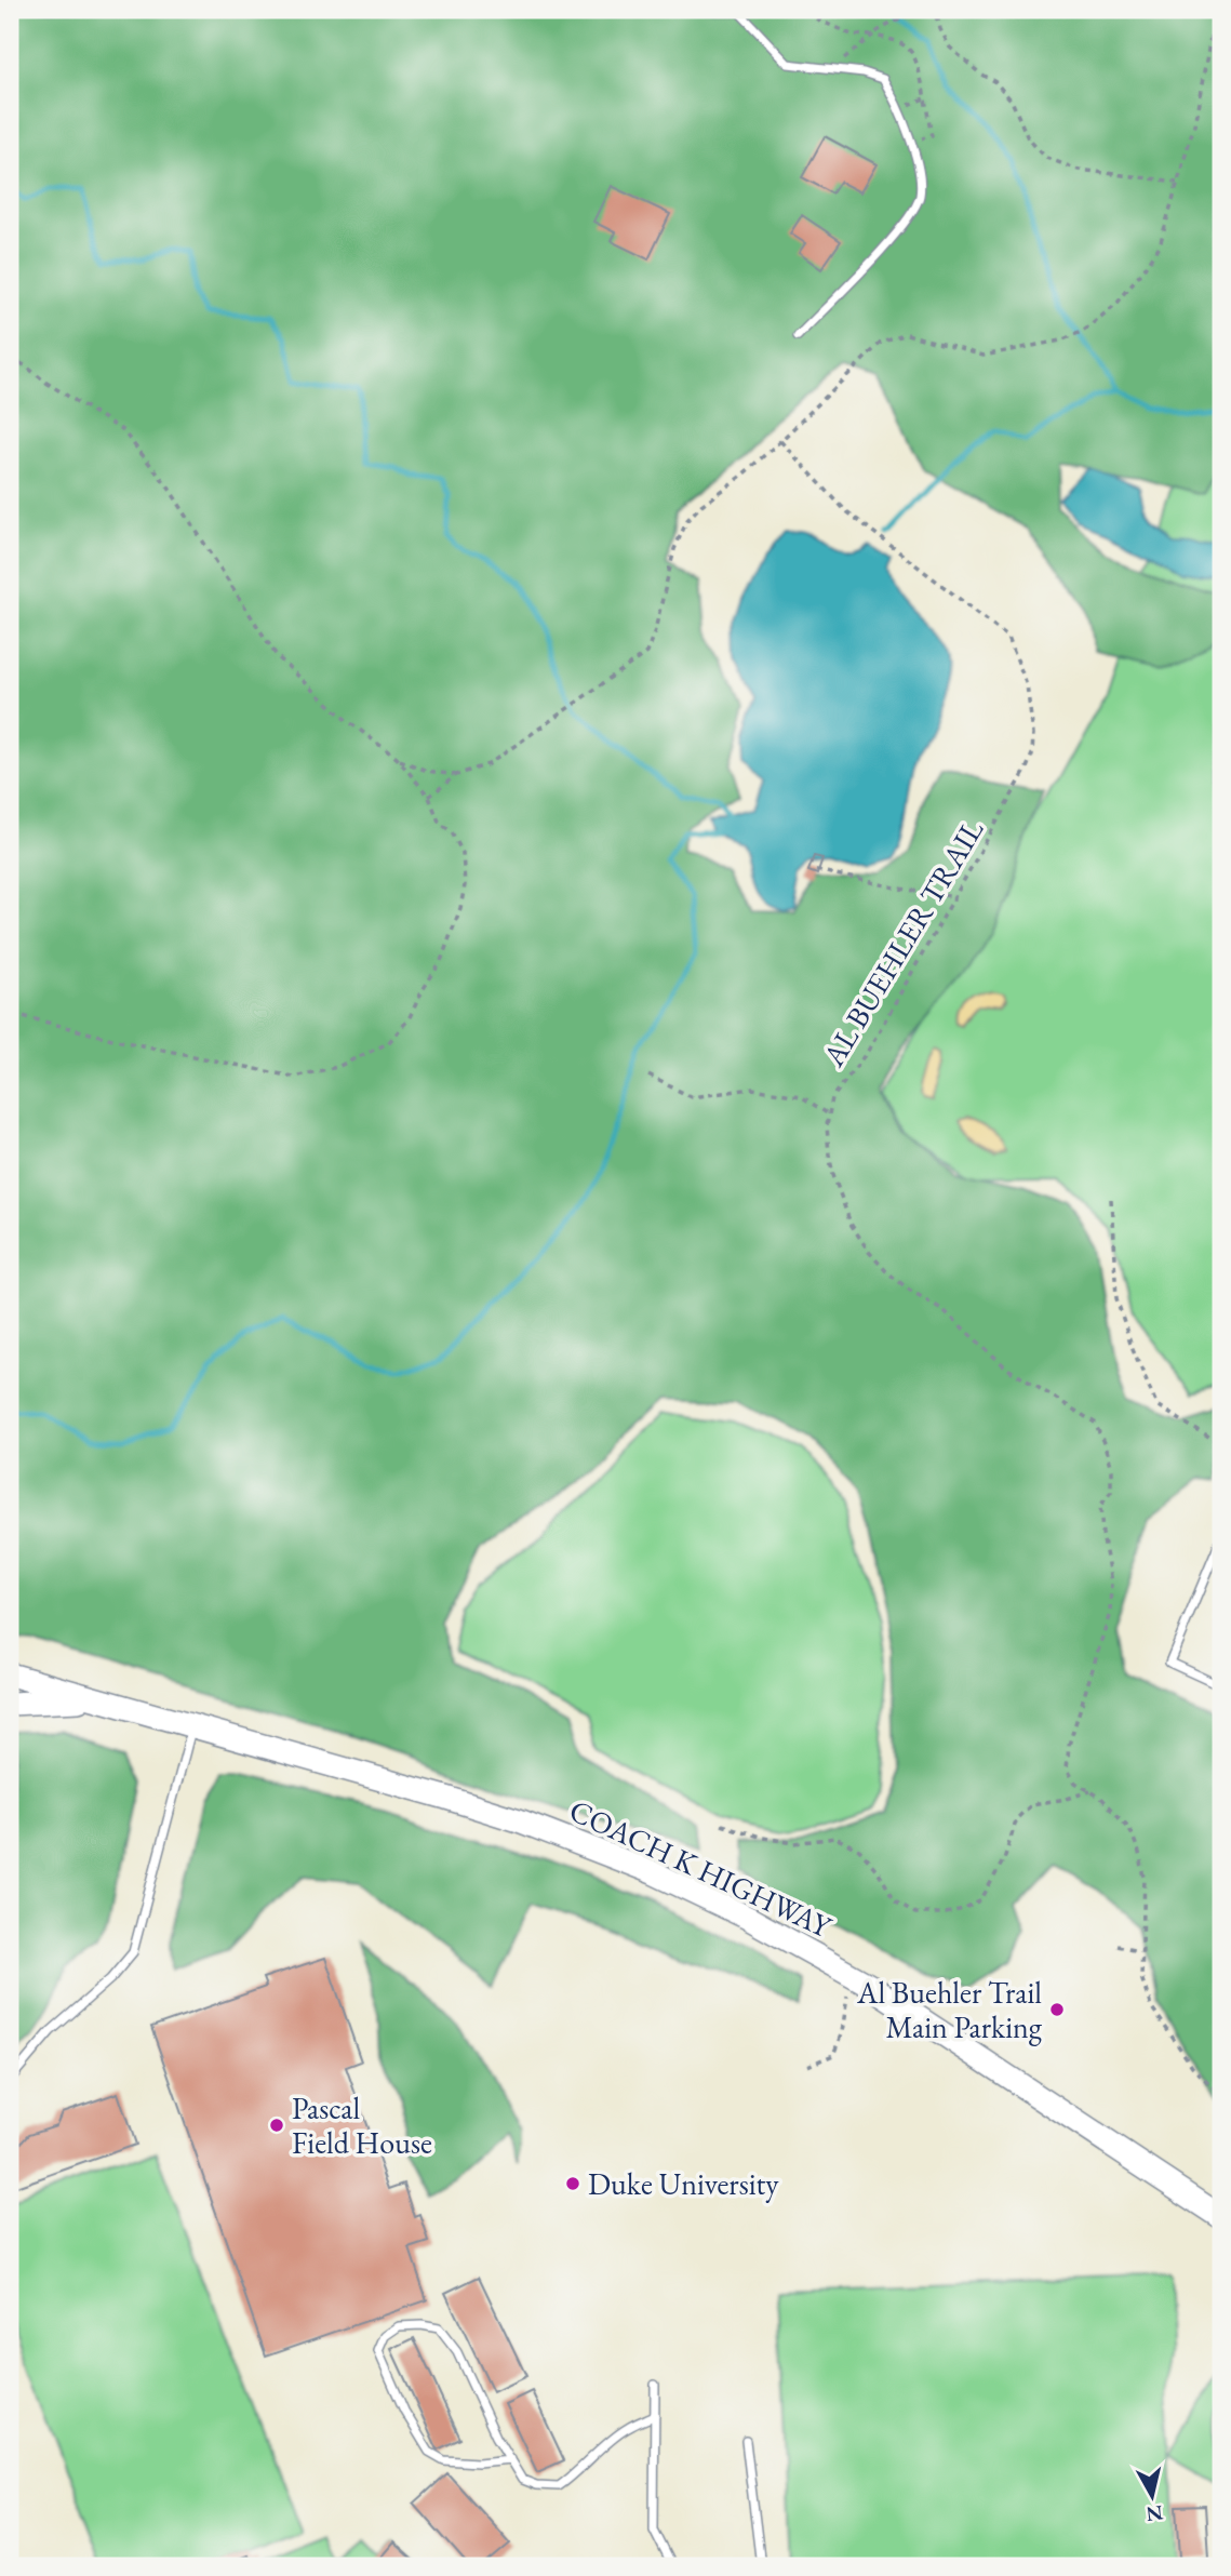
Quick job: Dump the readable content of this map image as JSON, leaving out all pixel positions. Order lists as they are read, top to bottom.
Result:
{
  "streets": {
    "main road": ["COACH K HIGHWAY"],
    "path": ["AL BUEHLER TRAIL"]
  },
  "places": ["Al Buehler Trail Main Parking", "Pascal Field House", "Duke University"],
  "north": "bottom"
}
